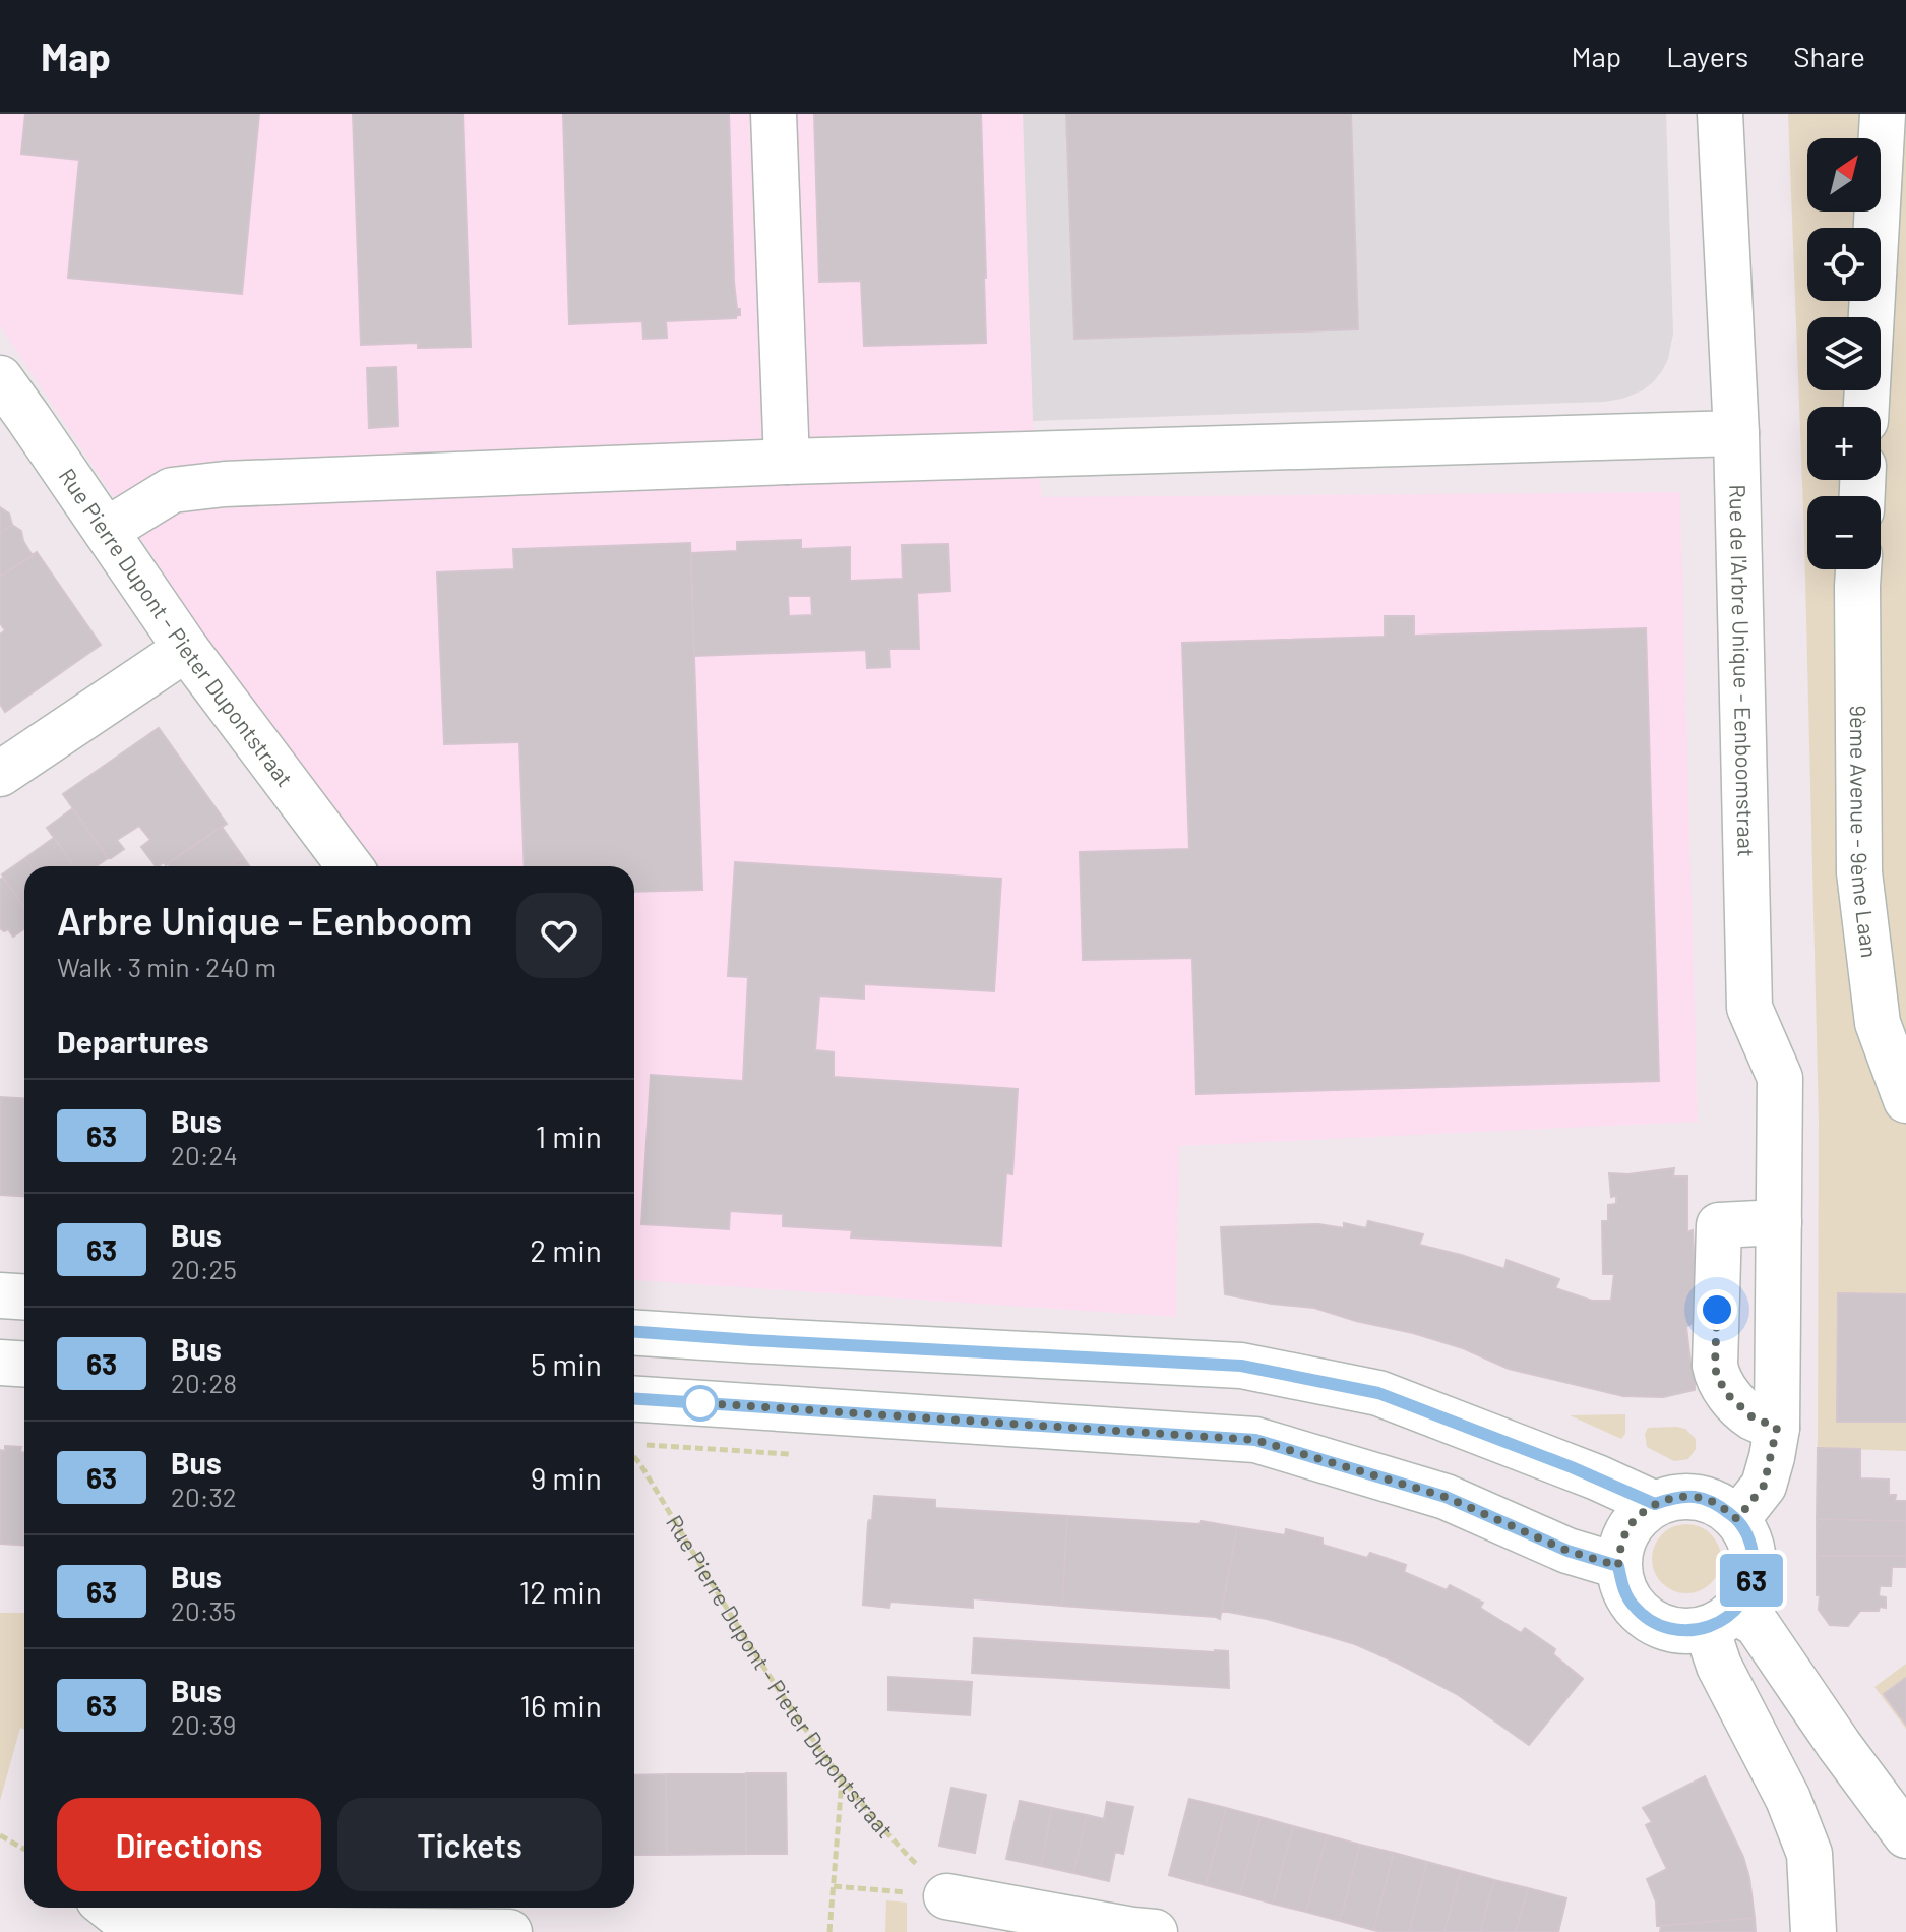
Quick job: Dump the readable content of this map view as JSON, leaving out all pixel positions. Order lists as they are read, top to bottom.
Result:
{
  "streets": {
    "street": ["Rue Pierre Dupont - Pieter Dupontstraat", "Rue de l'Arbre Unique - Eenboomstraat", "9ème Avenue - 9ème Laan"]
  },
  "lines": ["bus line 63"],
  "north": "top right",
  "page": {
    "header": "Map",
    "nav": ["Map", "Layers", "Share"],
    "on_map": "63",
    "map_buttons": ["+", "−"],
    "heading": [
      ["Arbre Unique - Eenboom", "Walk · 3 min · 240 m"],
      "Departures"
    ],
    "list": [
      {
        "mark": "63",
        "name": "Bus",
        "note": "20:24",
        "value": "1 min"
      },
      {
        "mark": "63",
        "name": "Bus",
        "note": "20:25",
        "value": "2 min"
      },
      {
        "mark": "63",
        "name": "Bus",
        "note": "20:28",
        "value": "5 min"
      },
      {
        "mark": "63",
        "name": "Bus",
        "note": "20:32",
        "value": "9 min"
      },
      {
        "mark": "63",
        "name": "Bus",
        "note": "20:35",
        "value": "12 min"
      },
      {
        "mark": "63",
        "name": "Bus",
        "note": "20:39",
        "value": "16 min"
      }
    ],
    "buttons": ["Directions", "Tickets"]
  }
}
